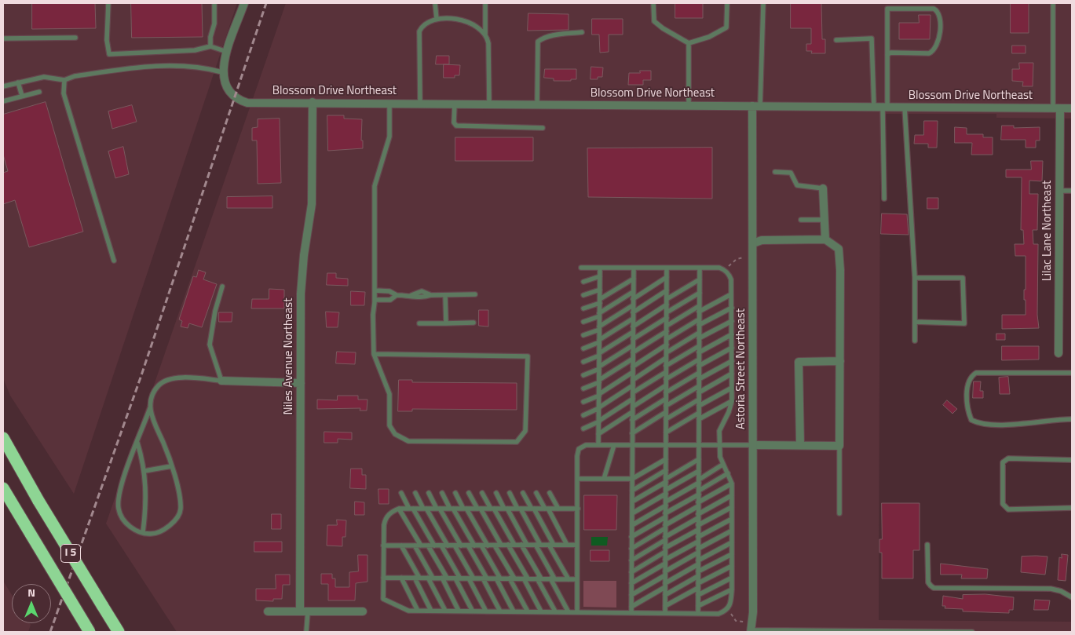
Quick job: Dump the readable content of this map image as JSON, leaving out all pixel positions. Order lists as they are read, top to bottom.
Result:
{
  "streets": {
    "highway": ["I 5"],
    "street": [
      "Blossom Drive Northeast",
      "Lilac Lane Northeast",
      "Niles Avenue Northeast",
      "Astoria Street Northeast"
    ]
  },
  "crossings": [
    ["Blossom Drive Northeast", "Lilac Lane Northeast"],
    ["Blossom Drive Northeast", "Niles Avenue Northeast"],
    ["Blossom Drive Northeast", "Astoria Street Northeast"]
  ],
  "north": "top"
}
